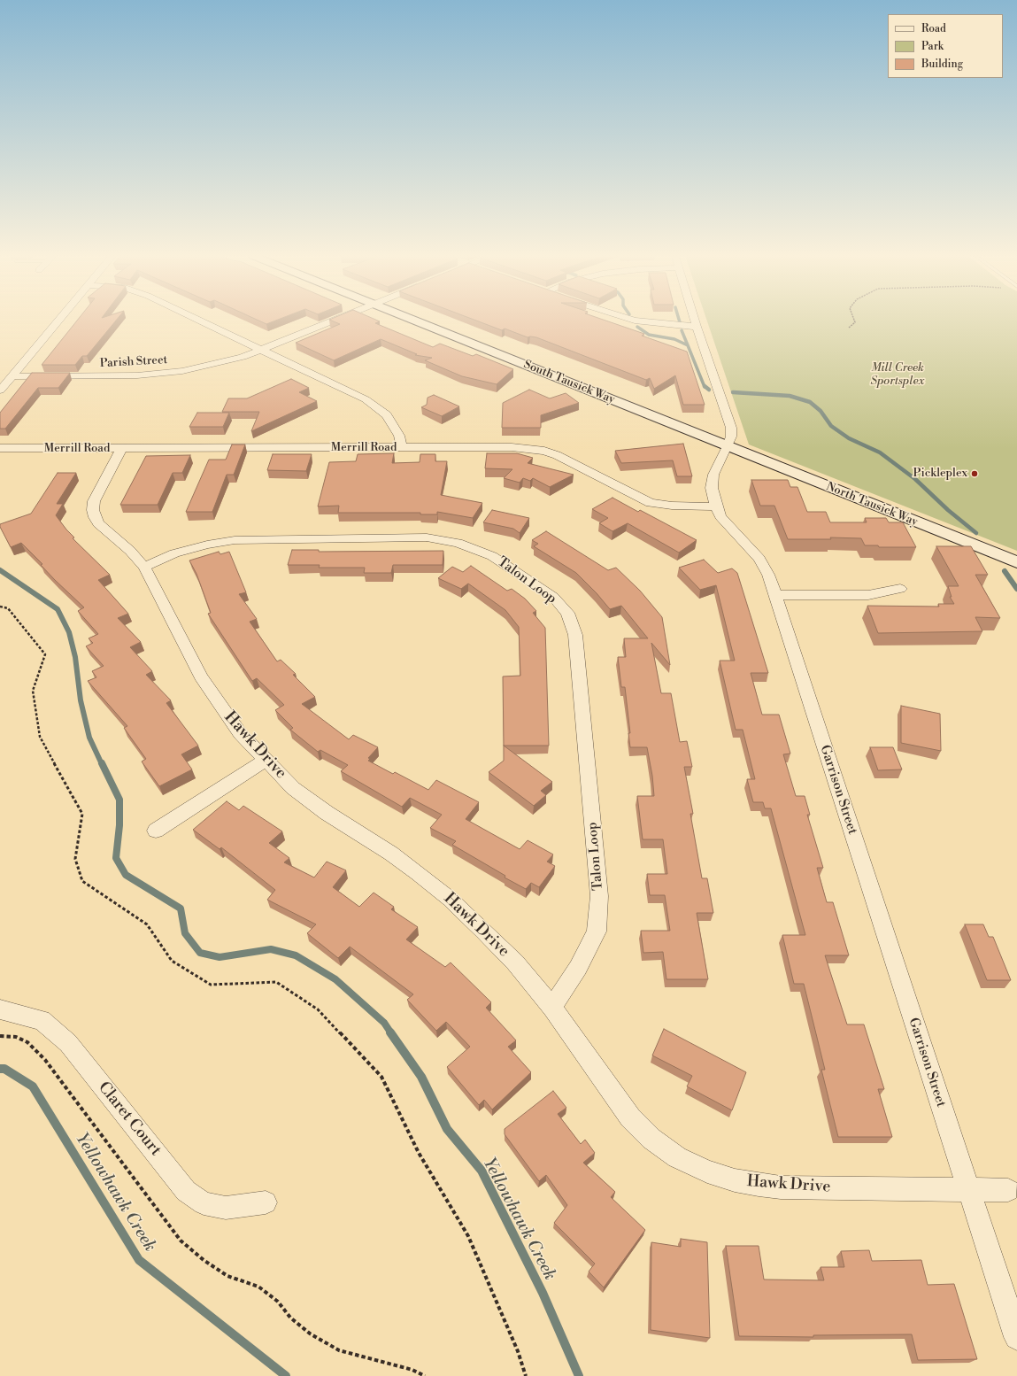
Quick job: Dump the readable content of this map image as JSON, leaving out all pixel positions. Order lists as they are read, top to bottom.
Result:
{
  "streets": {
    "main road": ["South Tausick Way", "North Tausick Way"],
    "street": [
      "Parish Street",
      "Merrill Road",
      "Talon Loop",
      "Hawk Drive",
      "Garrison Street",
      "Claret Court"
    ]
  },
  "crossings": [
    ["South Tausick Way", "North Tausick Way"],
    ["South Tausick Way", "Garrison Street"],
    ["Merrill Road", "Hawk Drive"],
    ["Merrill Road", "Garrison Street"],
    ["North Tausick Way", "Garrison Street"],
    ["Talon Loop", "Hawk Drive"],
    ["Hawk Drive", "Garrison Street"]
  ],
  "water": ["Yellowhawk Creek"],
  "parks": ["Mill Creek Sportsplex"],
  "places": ["Pickleplex"],
  "legend": ["Road", "Park", "Building"]
}
